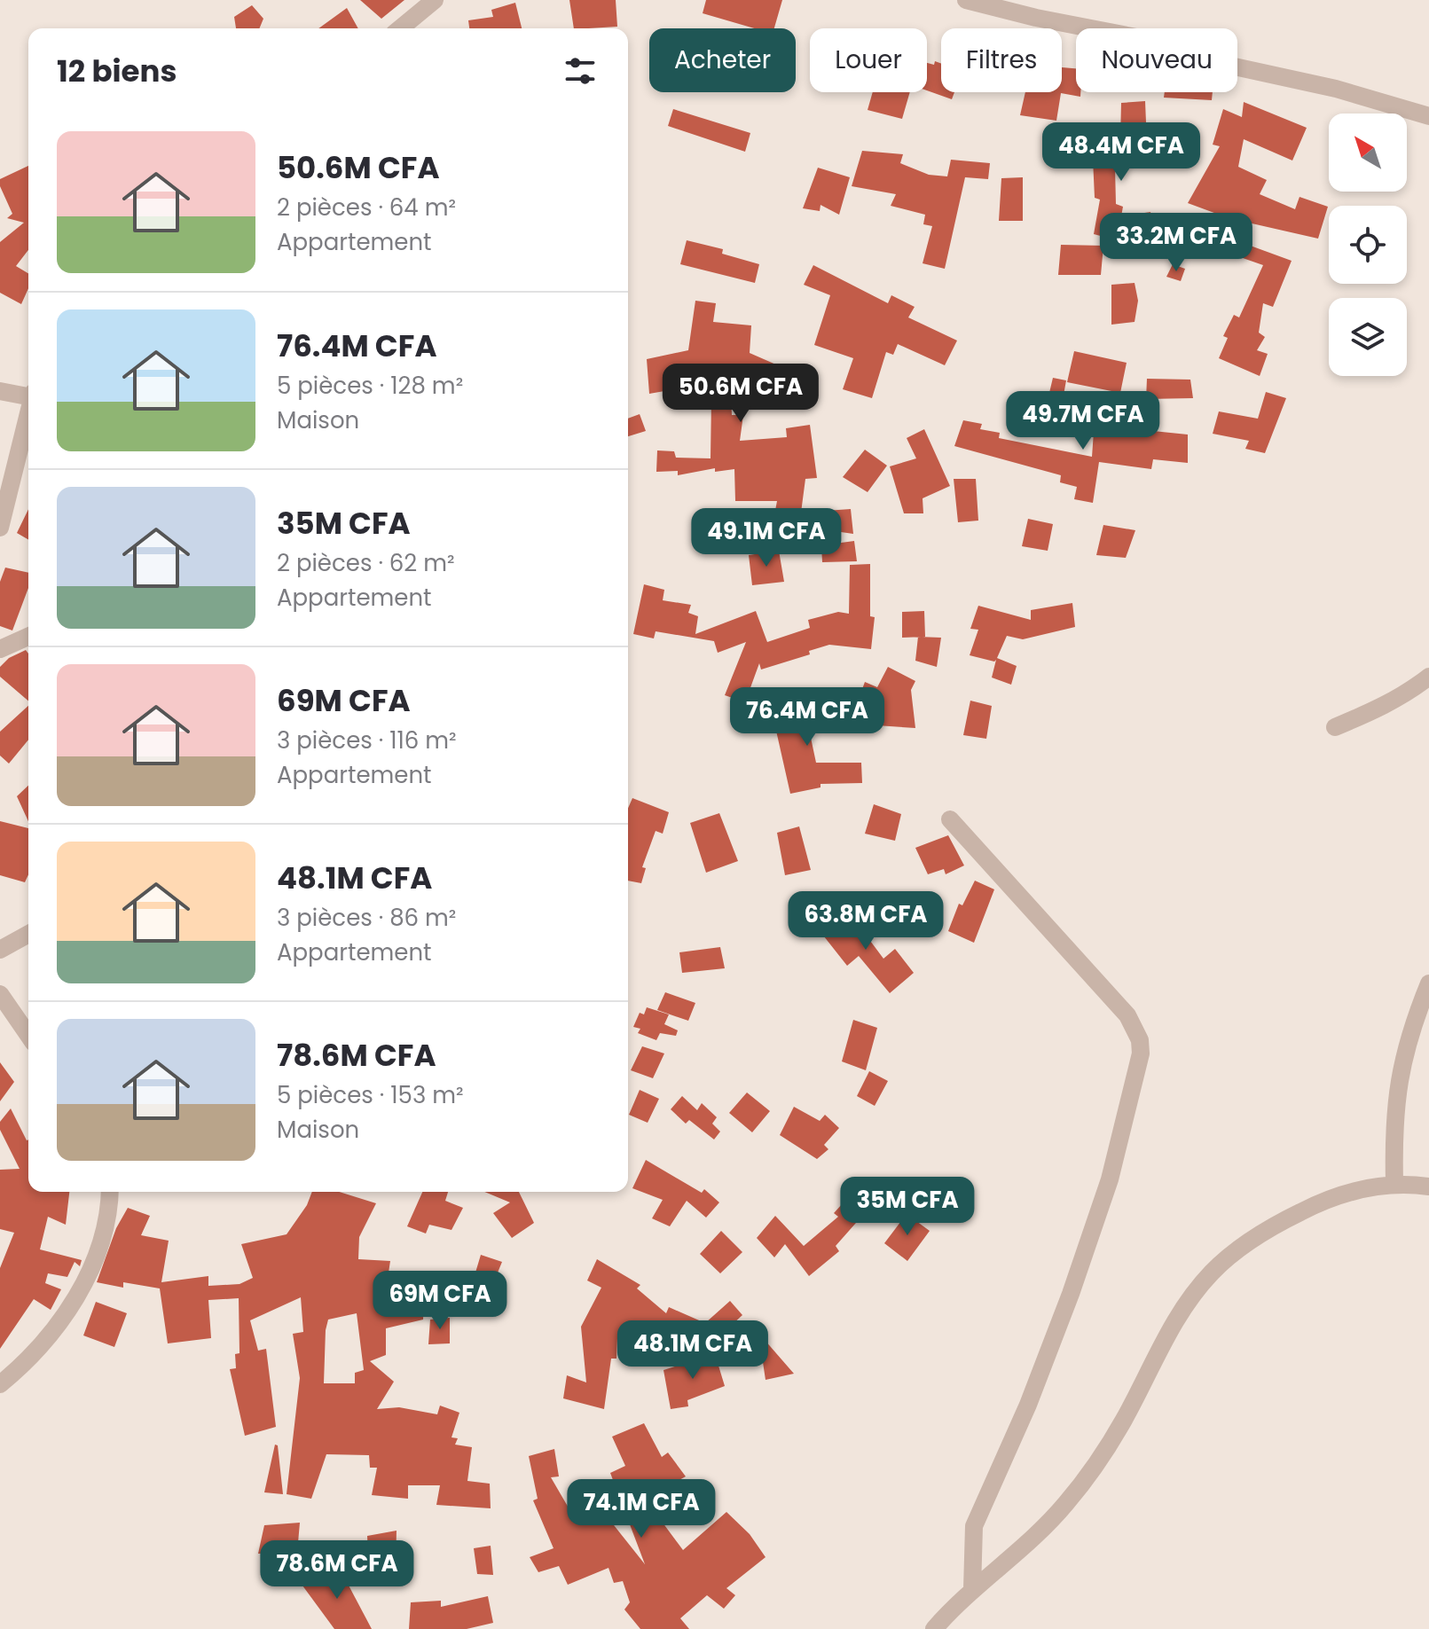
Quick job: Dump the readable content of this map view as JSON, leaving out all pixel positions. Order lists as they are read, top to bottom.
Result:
{
  "north": "top left",
  "page": {
    "chip": [
      "Acheter",
      "Louer",
      "Filtres",
      "Nouveau"
    ],
    "heading": "12 biens",
    "list": [
      {
        "name": "50.6M CFA",
        "note": "2 pièces · 64 m² · Appartement"
      },
      {
        "name": "76.4M CFA",
        "note": "5 pièces · 128 m² · Maison"
      },
      {
        "name": "35M CFA",
        "note": "2 pièces · 62 m² · Appartement"
      },
      {
        "name": "69M CFA",
        "note": "3 pièces · 116 m² · Appartement"
      },
      {
        "name": "48.1M CFA",
        "note": "3 pièces · 86 m² · Appartement"
      },
      {
        "name": "78.6M CFA",
        "note": "5 pièces · 153 m² · Maison"
      }
    ],
    "price": [
      "48.4M CFA",
      "33.2M CFA",
      "50.6M CFA",
      "49.7M CFA",
      "49.1M CFA",
      "76.4M CFA",
      "63.8M CFA",
      "35M CFA",
      "69M CFA",
      "48.1M CFA",
      "74.1M CFA",
      "78.6M CFA"
    ]
  }
}
